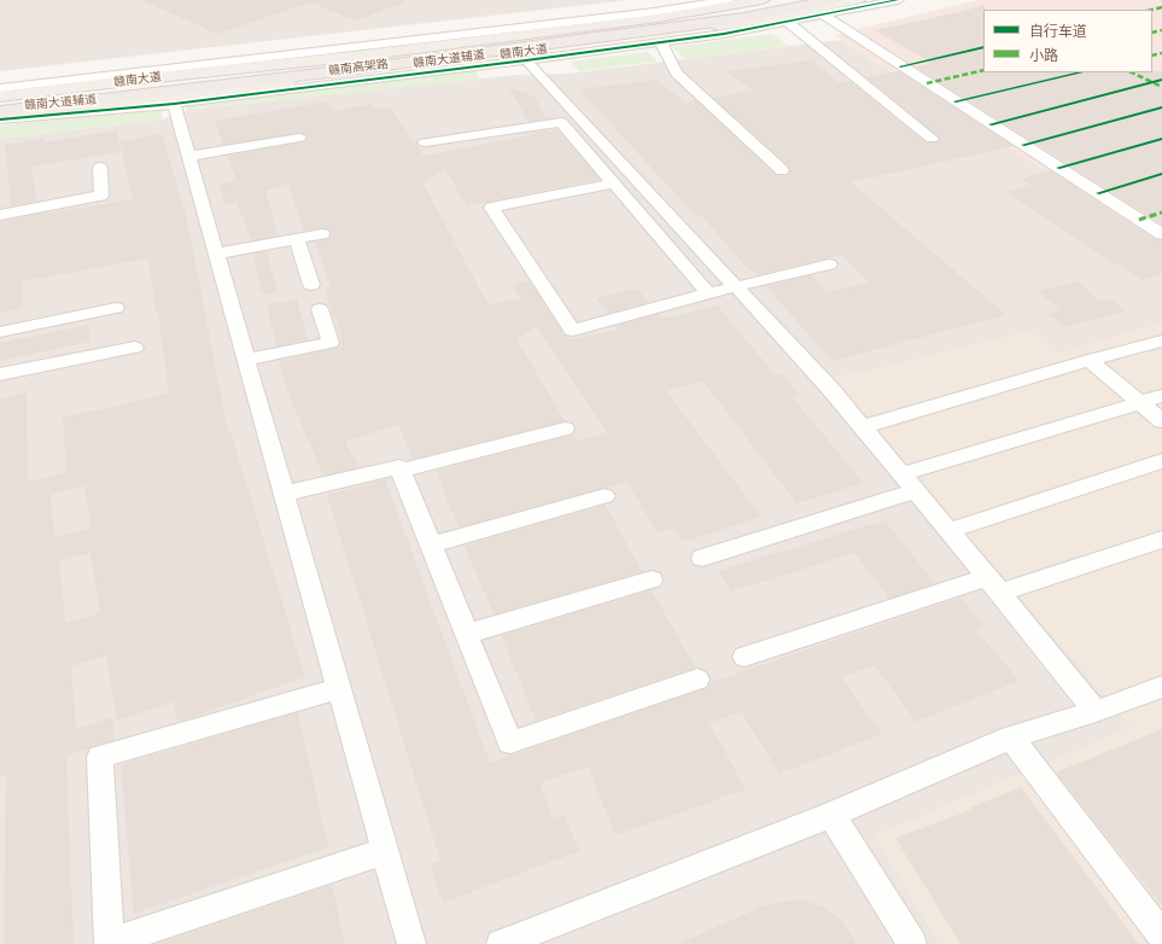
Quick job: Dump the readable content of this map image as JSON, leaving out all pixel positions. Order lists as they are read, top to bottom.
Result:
{
  "streets": {
    "highway": ["赣南高架路"],
    "main road": ["赣南大道"],
    "street": ["赣南大道辅道"]
  },
  "crossings": [
    ["赣南大道", "赣南大道辅道"]
  ],
  "legend": ["自行车道", "小路"]
}
